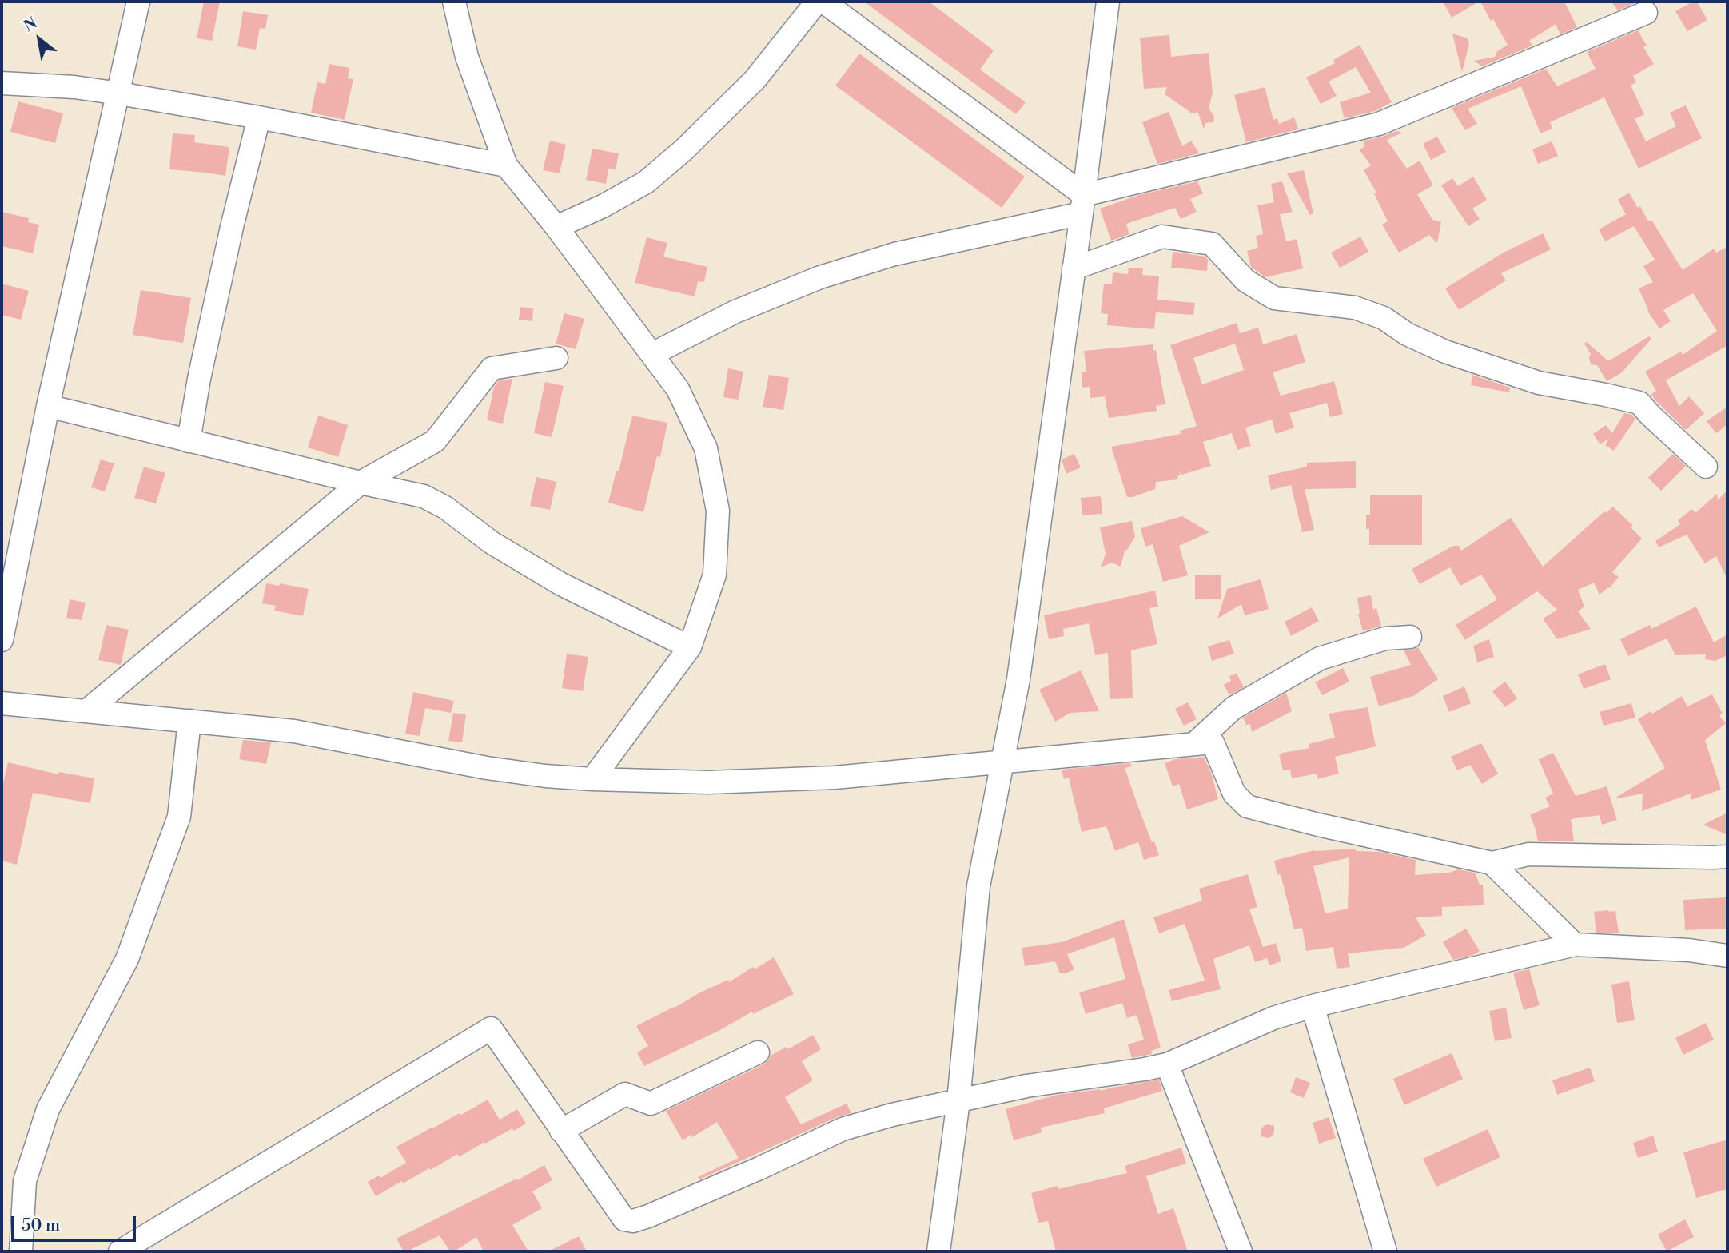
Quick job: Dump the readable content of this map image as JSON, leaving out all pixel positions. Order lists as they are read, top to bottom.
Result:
{
  "scale_bar": "50 m",
  "north": "top left"
}
